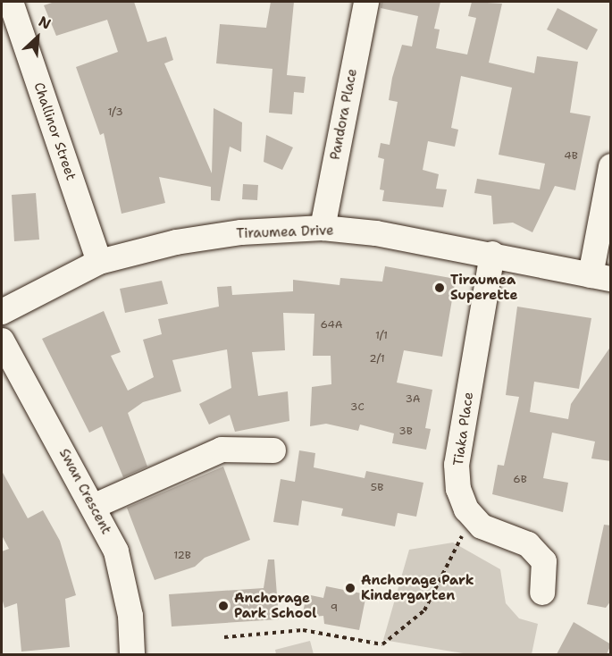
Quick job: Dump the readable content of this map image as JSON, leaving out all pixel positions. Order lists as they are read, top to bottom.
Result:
{
  "streets": {
    "street": [
      "Pandora Place",
      "Challinor Street",
      "Tiraumea Drive",
      "Tiaka Place",
      "Swan Crescent"
    ]
  },
  "crossings": [
    ["Pandora Place", "Tiraumea Drive"],
    ["Challinor Street", "Tiraumea Drive"],
    ["Tiraumea Drive", "Tiaka Place"]
  ],
  "places": ["Tiraumea Superette", "Anchorage Park Kindergarten", "Anchorage Park School"],
  "house_numbers": [
    "1/3",
    "4B",
    "64A",
    "1/1",
    "2/1",
    "3A",
    "3C",
    "3B",
    "6B",
    "5B",
    "12B",
    "9"
  ],
  "north": "top right"
}
